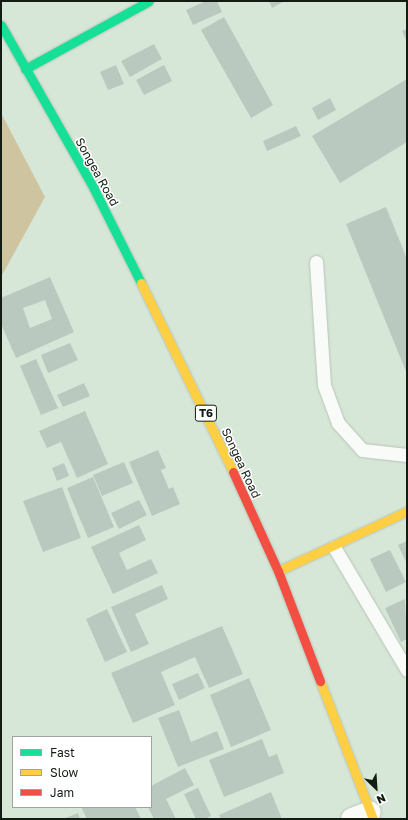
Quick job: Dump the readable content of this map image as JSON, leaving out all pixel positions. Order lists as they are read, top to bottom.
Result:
{
  "streets": {
    "main road": ["Songea Road", "T6"]
  },
  "legend": ["Fast", "Slow", "Jam"],
  "north": "bottom right"
}
